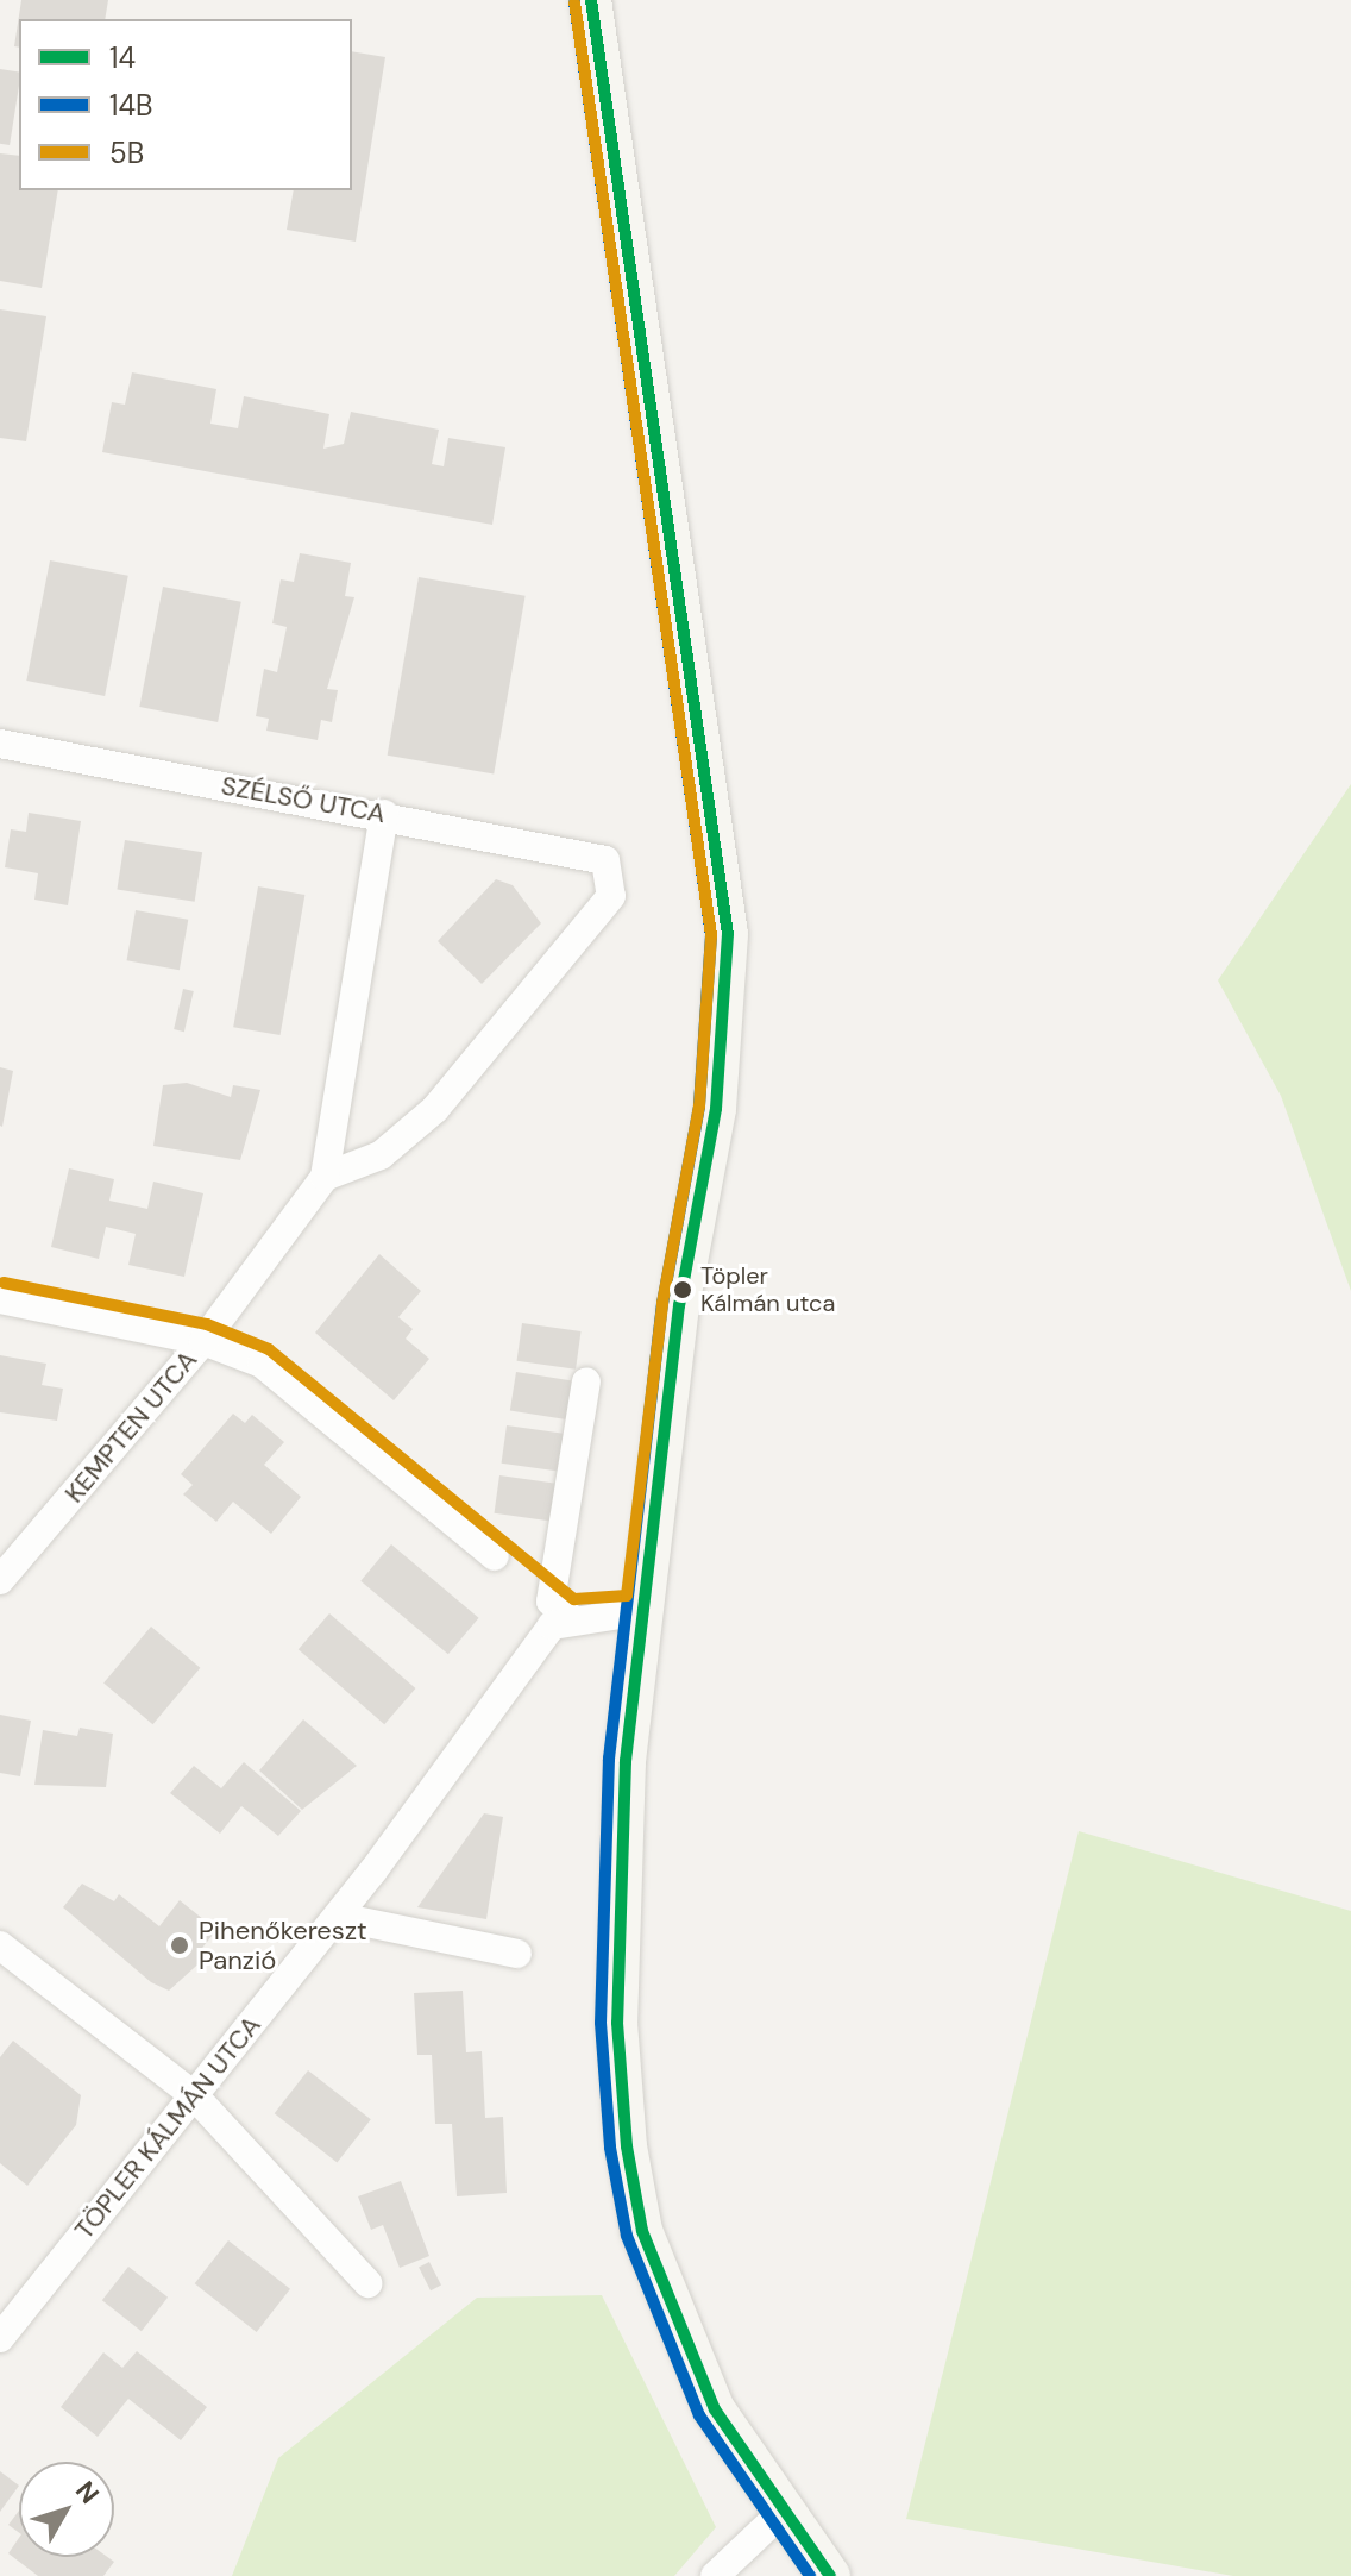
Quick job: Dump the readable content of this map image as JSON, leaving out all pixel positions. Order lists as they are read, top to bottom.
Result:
{
  "streets": {
    "street": ["SZÉLSŐ UTCA", "KEMPTEN UTCA", "TÖPLER KÁLMÁN UTCA"]
  },
  "crossings": [
    ["SZÉLSŐ UTCA", "KEMPTEN UTCA"]
  ],
  "places": ["Töpler Kálmán utca", "Pihenőkereszt Panzió"],
  "lines": ["transit line 14", "transit line 14B", "transit line 5B"],
  "legend": ["14", "14B", "5B"],
  "north": "top right"
}
